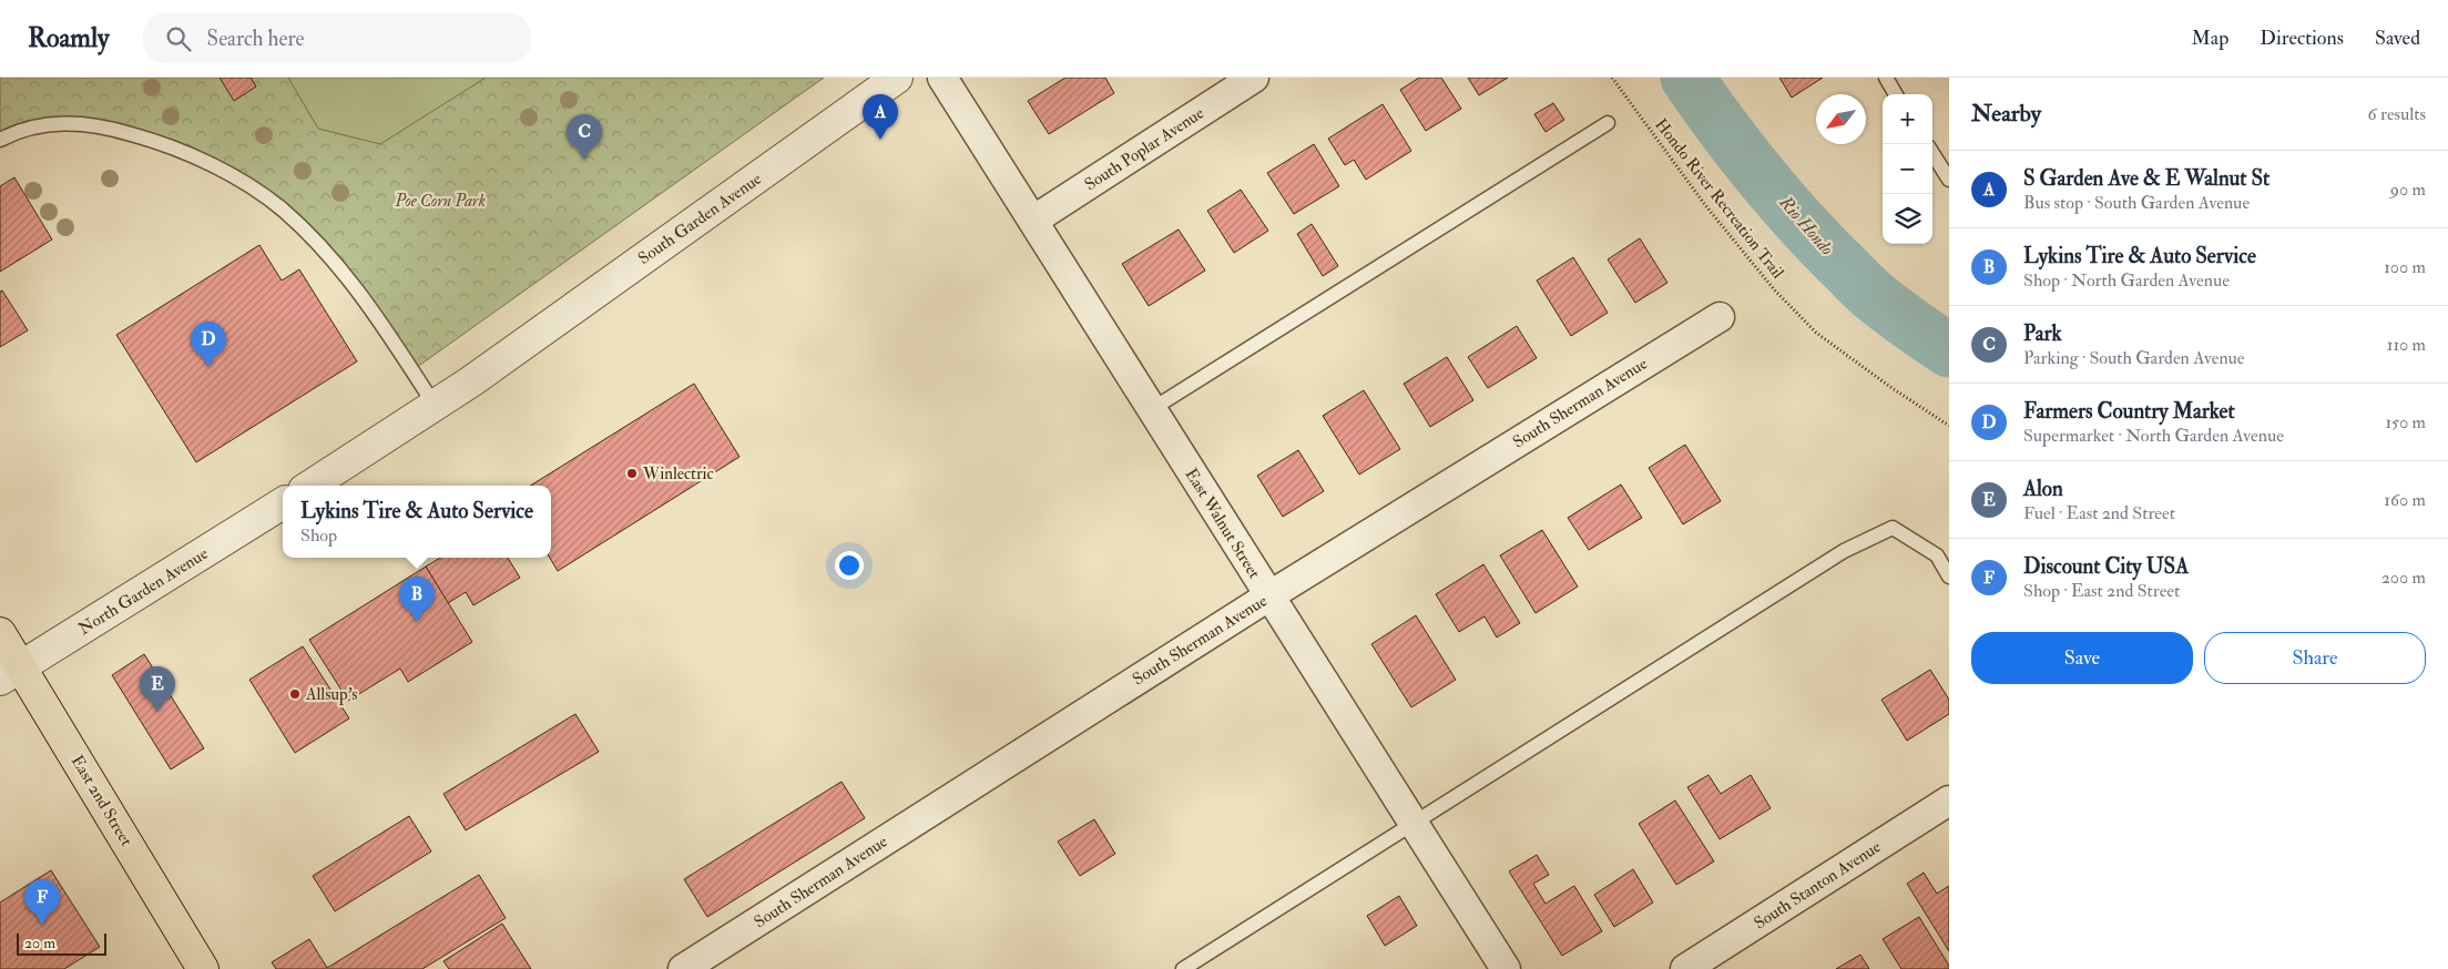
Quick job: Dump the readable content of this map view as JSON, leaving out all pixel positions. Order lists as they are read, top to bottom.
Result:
{
  "streets": {
    "main road": ["East 2nd Street"],
    "street": [
      "South Poplar Avenue",
      "South Garden Avenue",
      "South Sherman Avenue",
      "East Walnut Street",
      "North Garden Avenue",
      "South Stanton Avenue"
    ],
    "path": ["Hondo River Recreation Trail"]
  },
  "crossings": [
    ["South Poplar Avenue", "East Walnut Street"],
    ["South Sherman Avenue", "East Walnut Street"],
    ["North Garden Avenue", "East 2nd Street"]
  ],
  "water": ["Rio Hondo"],
  "parks": ["Poe Corn Park"],
  "places": ["Winlectric", "Allsup’s"],
  "scale_bar": "20 m",
  "north": "bottom left",
  "page": {
    "header": "Roamly",
    "search": "Search here",
    "nav": ["Map", "Directions", "Saved"],
    "heading": ["Nearby", "6 results"],
    "map_buttons": ["+", "−"],
    "pins": [
      "A",
      "C",
      "D",
      "B",
      "E",
      "F"
    ],
    "list": [
      {
        "mark": "A",
        "name": "S Garden Ave & E Walnut St",
        "note": "Bus stop · South Garden Avenue",
        "value": "90 m"
      },
      {
        "mark": "B",
        "name": "Lykins Tire & Auto Service",
        "note": "Shop · North Garden Avenue",
        "value": "100 m"
      },
      {
        "mark": "C",
        "name": "Park",
        "note": "Parking · South Garden Avenue",
        "value": "110 m"
      },
      {
        "mark": "D",
        "name": "Farmers Country Market",
        "note": "Supermarket · North Garden Avenue",
        "value": "150 m"
      },
      {
        "mark": "E",
        "name": "Alon",
        "note": "Fuel · East 2nd Street",
        "value": "160 m"
      },
      {
        "mark": "F",
        "name": "Discount City USA",
        "note": "Shop · East 2nd Street",
        "value": "200 m"
      }
    ],
    "popup": ["Lykins Tire & Auto Service", "Shop"],
    "buttons": ["Save", "Share"],
    "scale": "20 m"
  }
}
